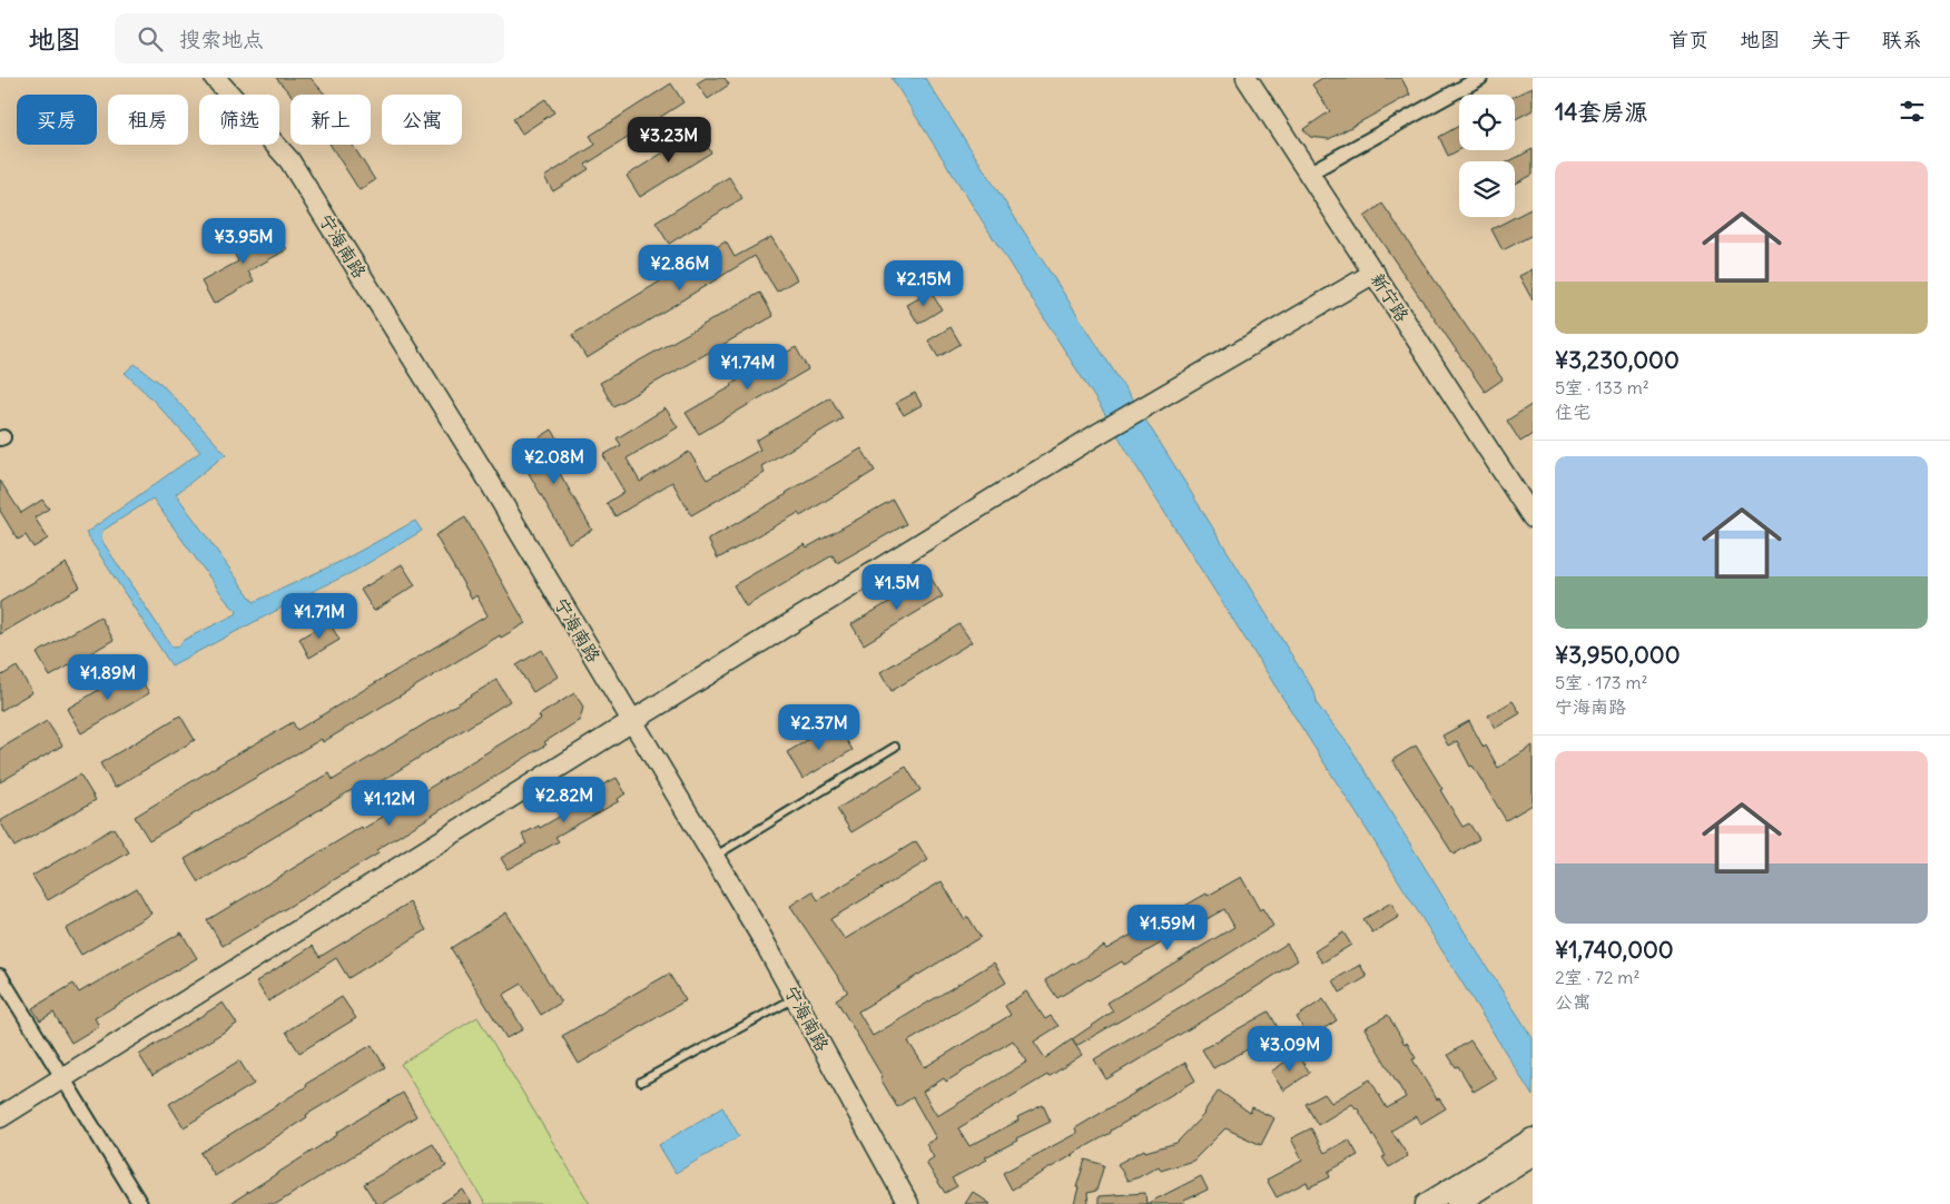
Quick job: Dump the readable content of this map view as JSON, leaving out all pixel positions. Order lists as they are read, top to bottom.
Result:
{
  "streets": {
    "street": ["宁海南路", "新宁路"]
  },
  "page": {
    "header": "地图",
    "search": "搜索地点",
    "nav": [
      "首页",
      "地图",
      "关于",
      "联系"
    ],
    "heading": "14套房源",
    "chip": [
      "买房",
      "租房",
      "筛选",
      "新上",
      "公寓"
    ],
    "price": [
      "¥3.23M",
      "¥3.95M",
      "¥2.86M",
      "¥2.15M",
      "¥1.74M",
      "¥2.08M",
      "¥1.5M",
      "¥1.71M",
      "¥1.89M",
      "¥2.37M",
      "¥2.82M",
      "¥1.12M",
      "¥1.59M",
      "¥3.09M"
    ],
    "list": [
      {
        "name": "¥3,230,000",
        "note": "5室 · 133 m² · 住宅"
      },
      {
        "name": "¥3,950,000",
        "note": "5室 · 173 m² · 宁海南路"
      },
      {
        "name": "¥1,740,000",
        "note": "2室 · 72 m² · 公寓"
      }
    ]
  }
}
